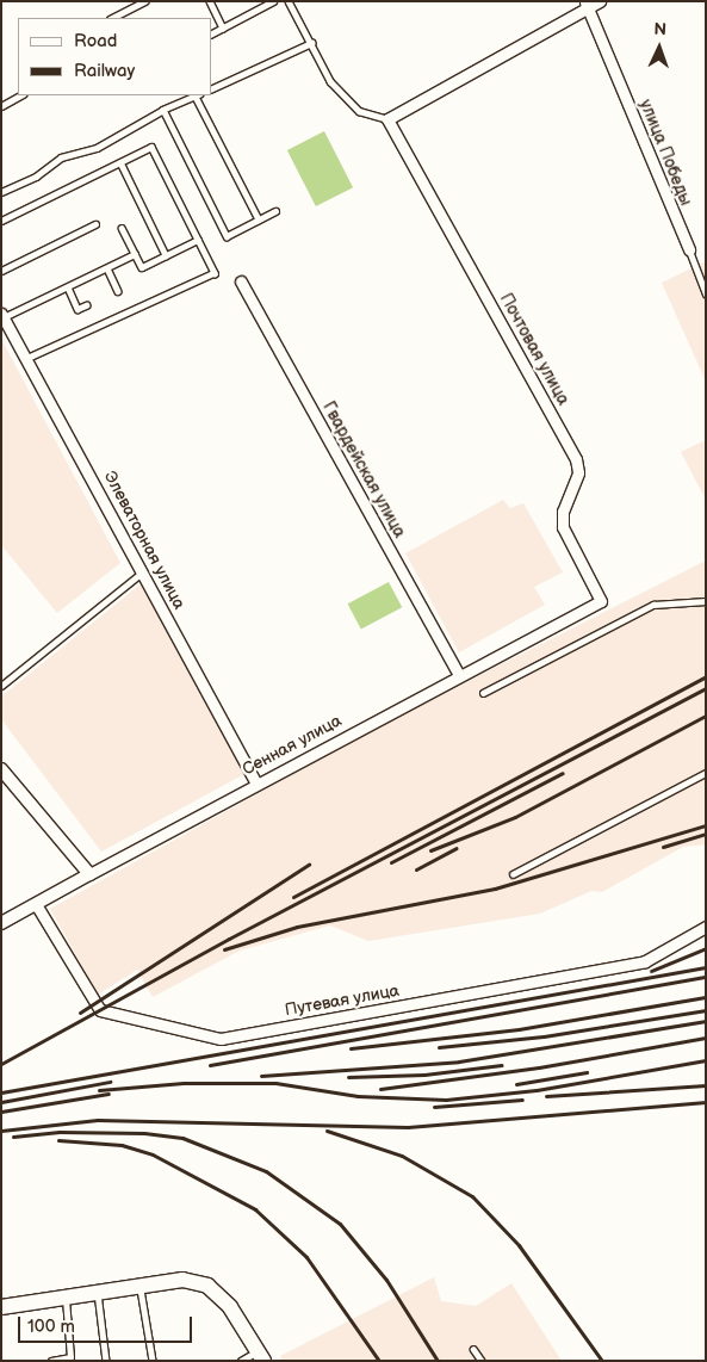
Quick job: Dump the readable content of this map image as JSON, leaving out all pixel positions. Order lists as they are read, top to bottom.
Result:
{
  "streets": {
    "street": [
      "улица Победы",
      "Почтовая улица",
      "Гвардейская улица",
      "Элеваторная улица",
      "Сенная улица",
      "Путевая улица"
    ]
  },
  "crossings": [
    ["Почтовая улица", "Сенная улица"],
    ["Гвардейская улица", "Сенная улица"],
    ["Элеваторная улица", "Сенная улица"],
    ["Сенная улица", "Путевая улица"]
  ],
  "legend": ["Road", "Railway"],
  "scale_bar": "100 m",
  "north": "top"
}
